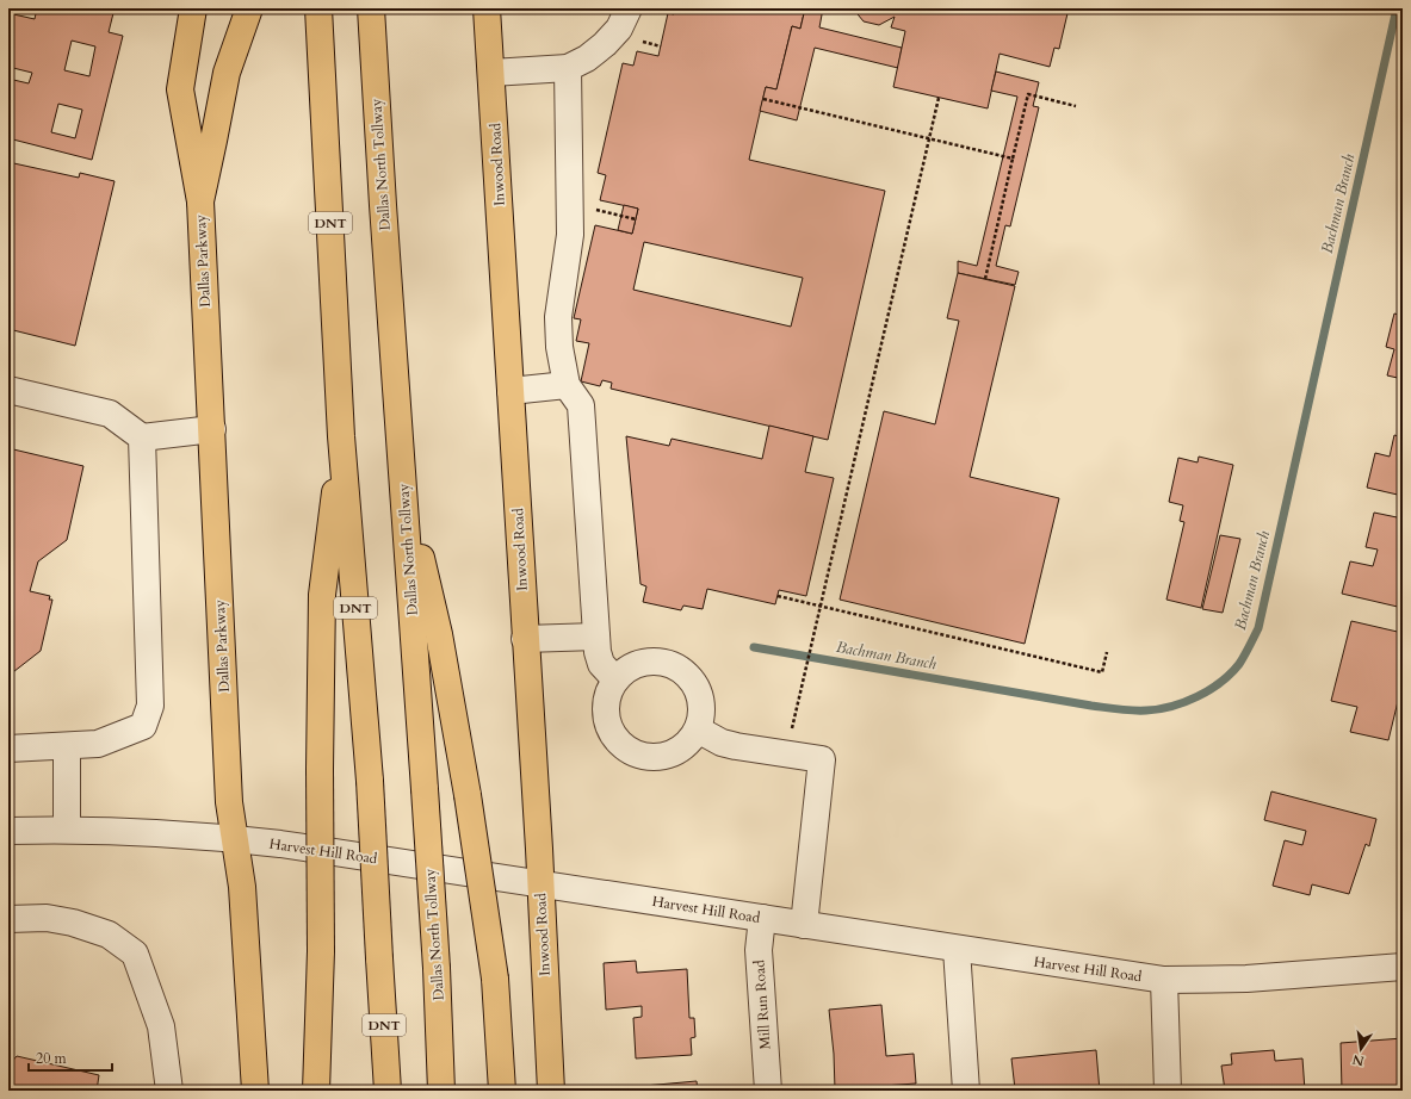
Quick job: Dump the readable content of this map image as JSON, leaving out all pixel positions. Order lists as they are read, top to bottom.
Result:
{
  "streets": {
    "main road": [
      "Dallas North Tollway",
      "Inwood Road",
      "DNT",
      "Dallas Parkway"
    ],
    "street": ["Harvest Hill Road", "Mill Run Road"]
  },
  "crossings": [
    ["Inwood Road", "Harvest Hill Road"],
    ["Dallas Parkway", "Harvest Hill Road"],
    ["Harvest Hill Road", "Mill Run Road"]
  ],
  "water": ["Bachman Branch"],
  "scale_bar": "20 m",
  "north": "bottom"
}
